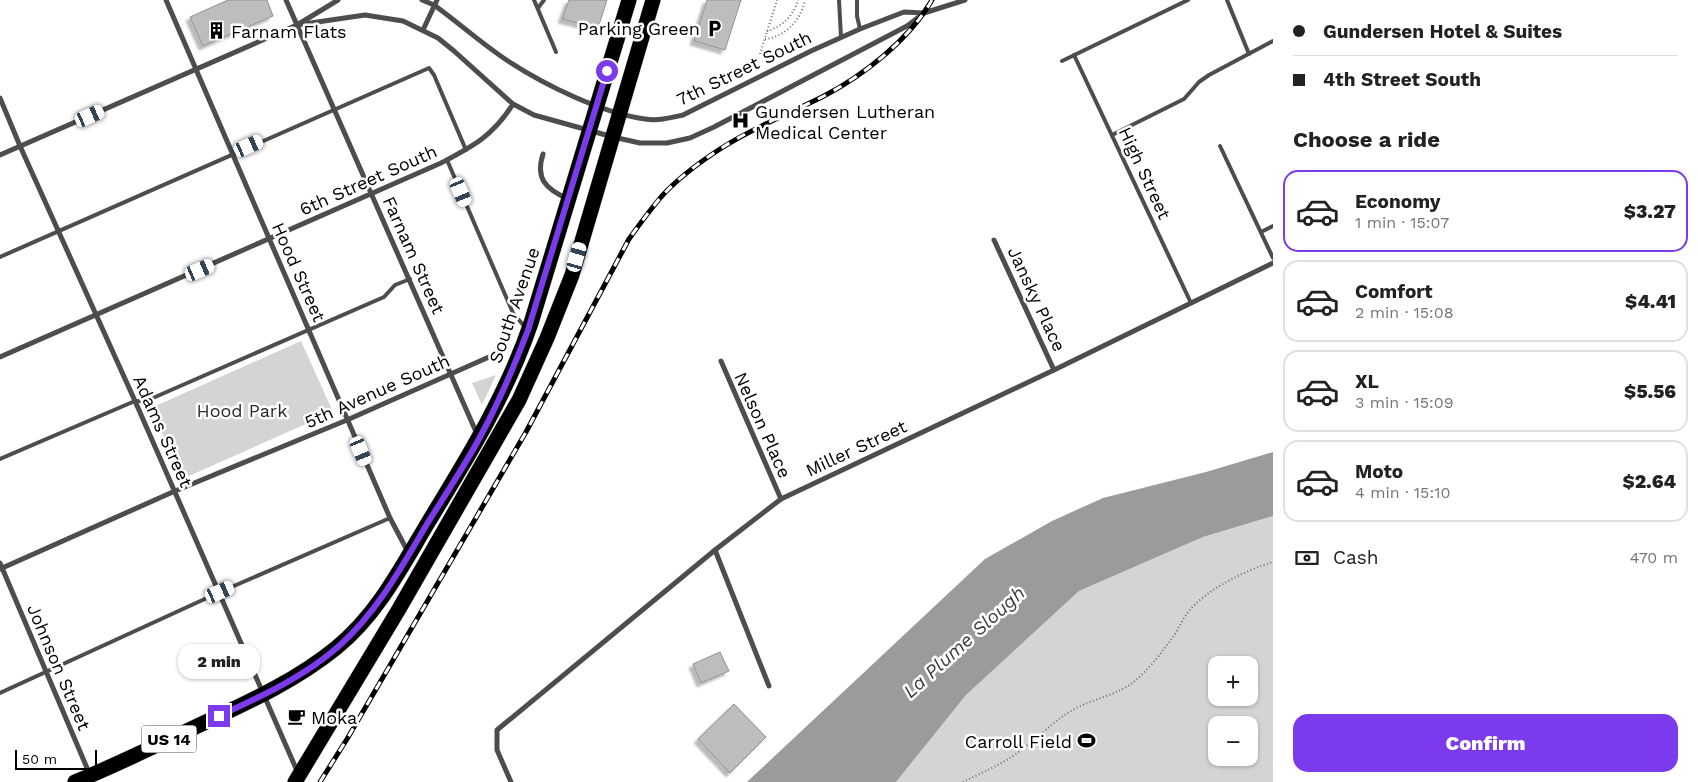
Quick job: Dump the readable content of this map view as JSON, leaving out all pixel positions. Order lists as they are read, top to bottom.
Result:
{
  "streets": {
    "highway": ["South Avenue", "US 14"],
    "street": [
      "7th Street South",
      "6th Street South",
      "Farnam Street",
      "Hood Street",
      "Jansky Place",
      "5th Avenue South",
      "Nelson Place",
      "Adams Street",
      "Miller Street",
      "Johnson Street"
    ],
    "lane": ["High Street"]
  },
  "crossings": [
    ["7th Street South", "6th Street South"],
    ["7th Street South", "Farnam Street"],
    ["7th Street South", "Hood Street"],
    ["7th Street South", "South Avenue"],
    ["7th Street South", "Adams Street"],
    ["High Street", "Miller Street"],
    ["6th Street South", "Farnam Street"],
    ["6th Street South", "Hood Street"],
    ["6th Street South", "Adams Street"],
    ["Farnam Street", "South Avenue"],
    ["Farnam Street", "5th Avenue South"],
    ["Hood Street", "South Avenue"],
    ["Hood Street", "5th Avenue South"],
    ["Jansky Place", "Miller Street"],
    ["South Avenue", "Adams Street"],
    ["South Avenue", "US 14"],
    ["5th Avenue South", "Adams Street"],
    ["5th Avenue South", "Johnson Street"],
    ["Nelson Place", "Miller Street"],
    ["Adams Street", "US 14"],
    ["Johnson Street", "US 14"]
  ],
  "water": ["La Plume Slough"],
  "parks": ["Hood Park"],
  "places": {
    "parking": ["Parking Green"],
    "building": ["Farnam Flats"],
    "hospital": ["Gundersen Lutheran Medical Center"],
    "cafe": ["Moka"],
    "sports": ["Carroll Field"]
  },
  "scale_bar": "50 m",
  "page": {
    "banner": ["Gundersen Hotel & Suites", "4th Street South"],
    "heading": "Choose a ride",
    "list": [
      {
        "name": "Economy",
        "note": "1 min · 15:07",
        "value": "$3.27"
      },
      {
        "name": "Comfort",
        "note": "2 min · 15:08",
        "value": "$4.41"
      },
      {
        "name": "XL",
        "note": "3 min · 15:09",
        "value": "$5.56"
      },
      {
        "name": "Moto",
        "note": "4 min · 15:10",
        "value": "$2.64"
      }
    ],
    "pay": ["Cash", "470 m"],
    "bubble": "2 min",
    "map_buttons": ["+", "−"],
    "buttons": "Confirm",
    "scale": "50 m"
  }
}
